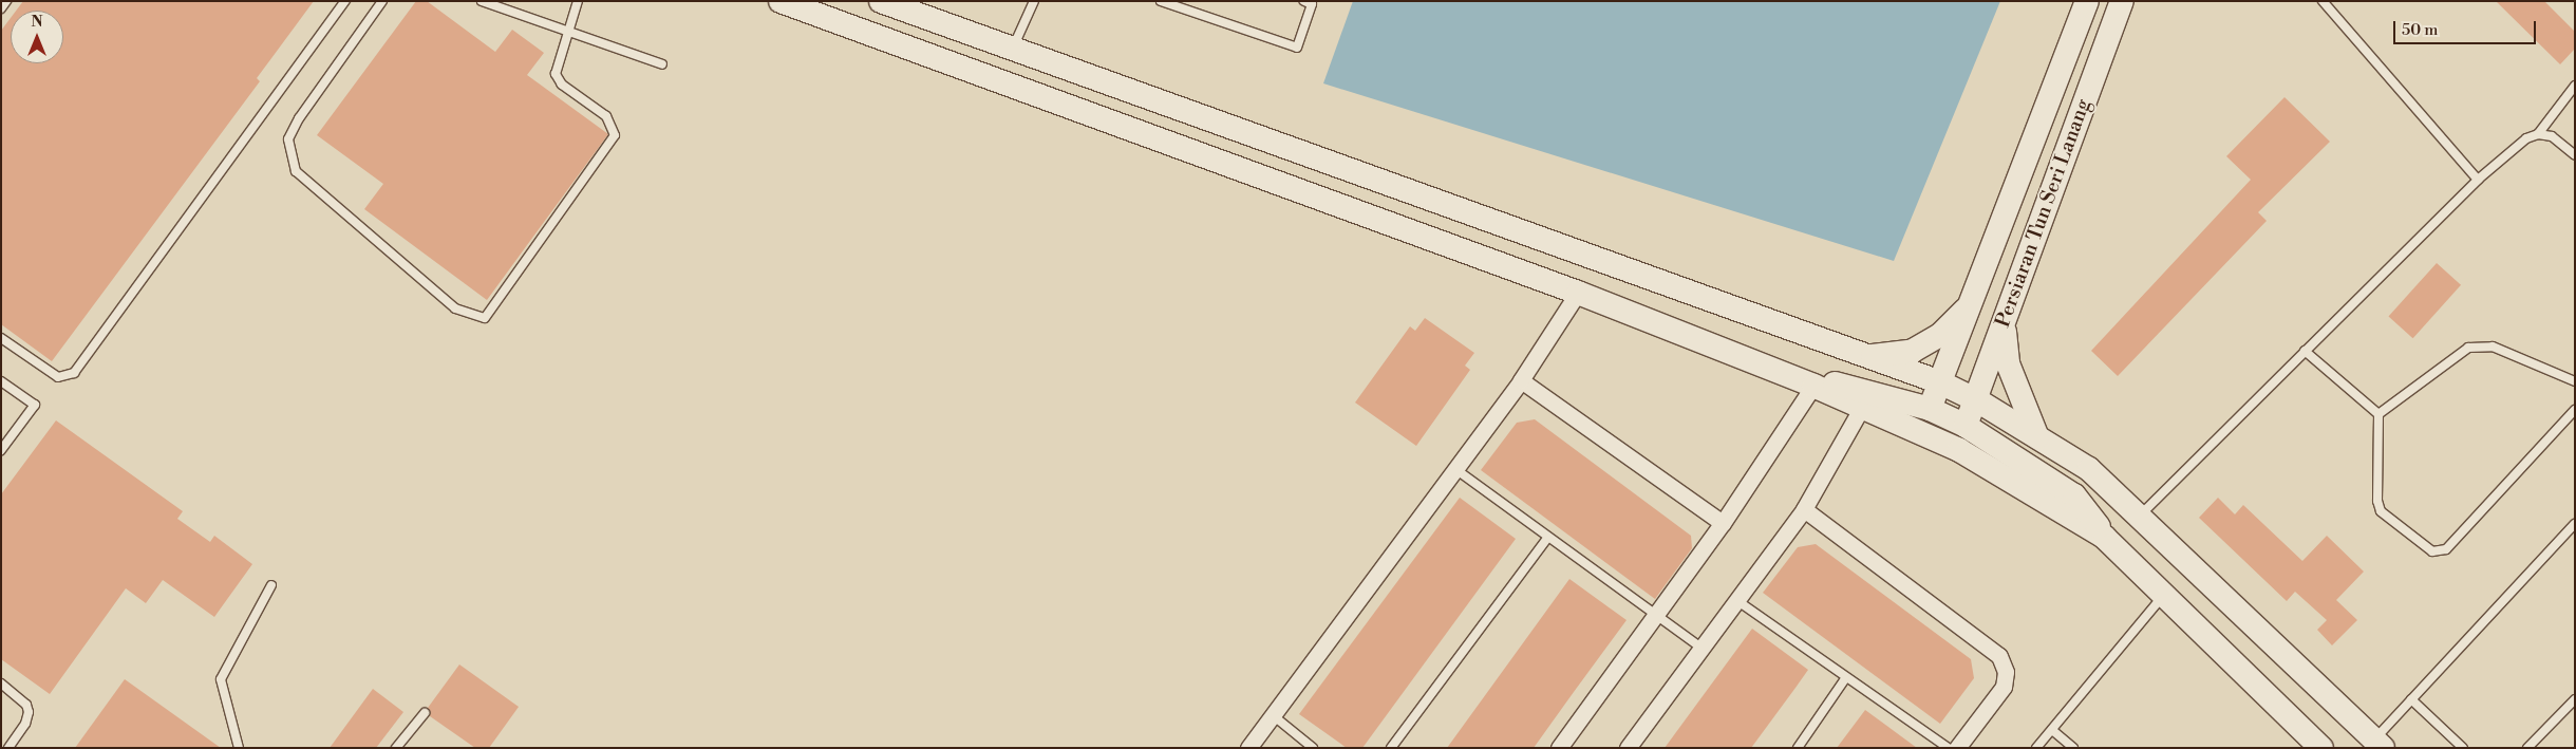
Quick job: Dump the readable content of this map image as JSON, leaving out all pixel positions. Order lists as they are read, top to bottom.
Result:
{
  "streets": {
    "street": ["Persiaran Tun Seri Lanang"]
  },
  "scale_bar": "50 m",
  "north": "top"
}
